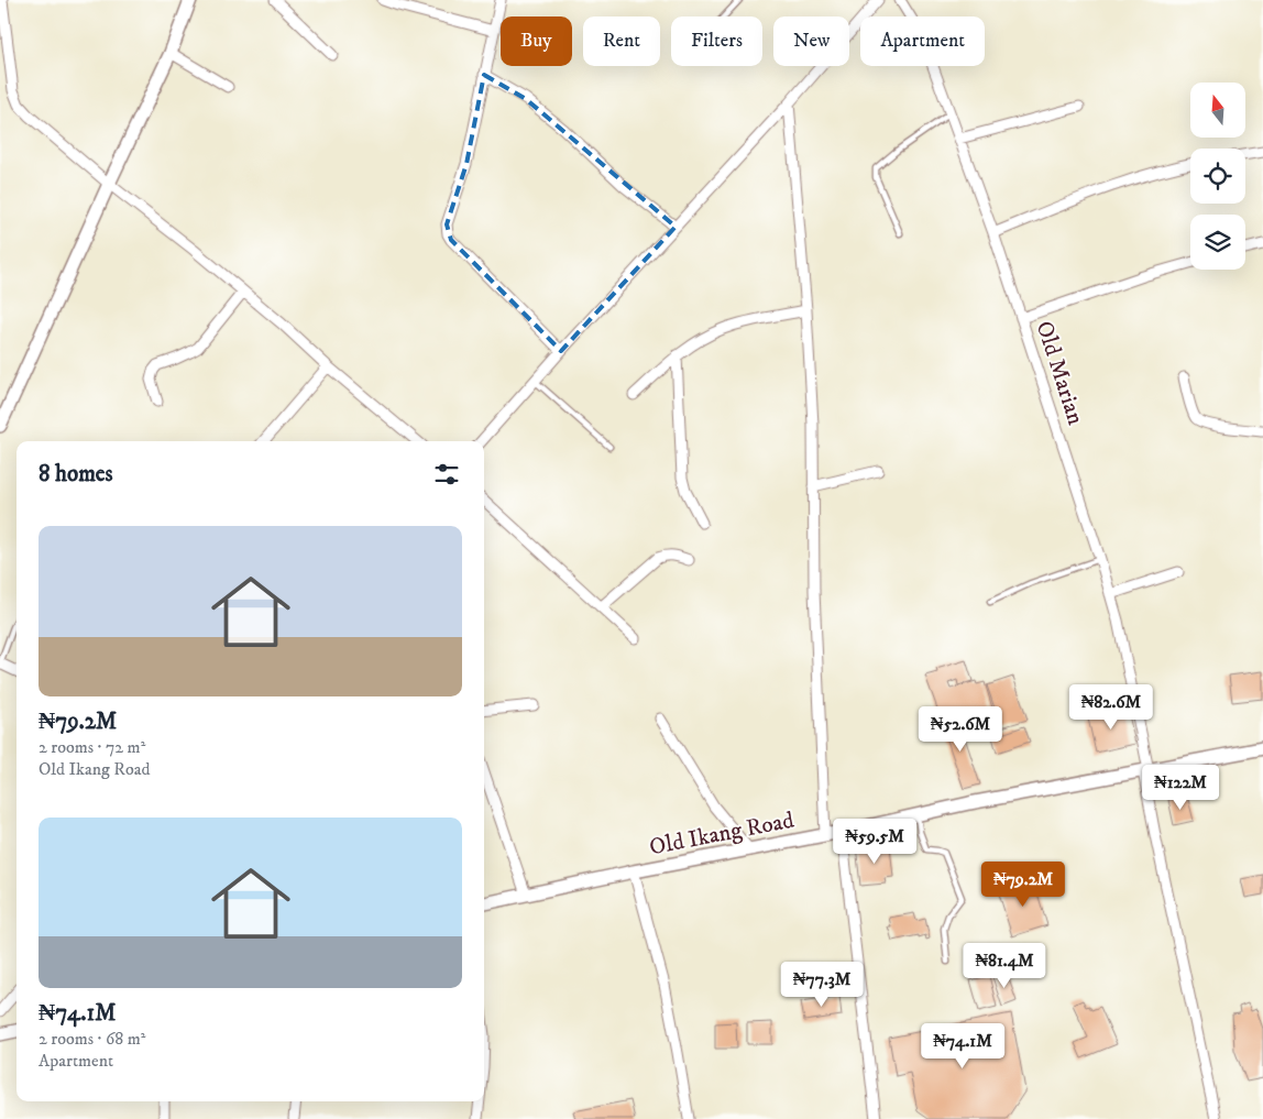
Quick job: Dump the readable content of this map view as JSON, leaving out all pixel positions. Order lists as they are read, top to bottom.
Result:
{
  "streets": {
    "street": ["Old Marian", "Old Ikang Road"]
  },
  "crossings": [
    ["Old Marian", "Old Ikang Road"]
  ],
  "north": "top",
  "page": {
    "chip": [
      "Buy",
      "Rent",
      "Filters",
      "New",
      "Apartment"
    ],
    "heading": "8 homes",
    "list": [
      {
        "name": "₦79.2M",
        "note": "2 rooms · 72 m² · Old Ikang Road"
      },
      {
        "name": "₦74.1M",
        "note": "2 rooms · 68 m² · Apartment"
      }
    ],
    "price": [
      "₦82.6M",
      "₦52.6M",
      "₦122M",
      "₦59.5M",
      "₦79.2M",
      "₦81.4M",
      "₦77.3M",
      "₦74.1M"
    ]
  }
}
